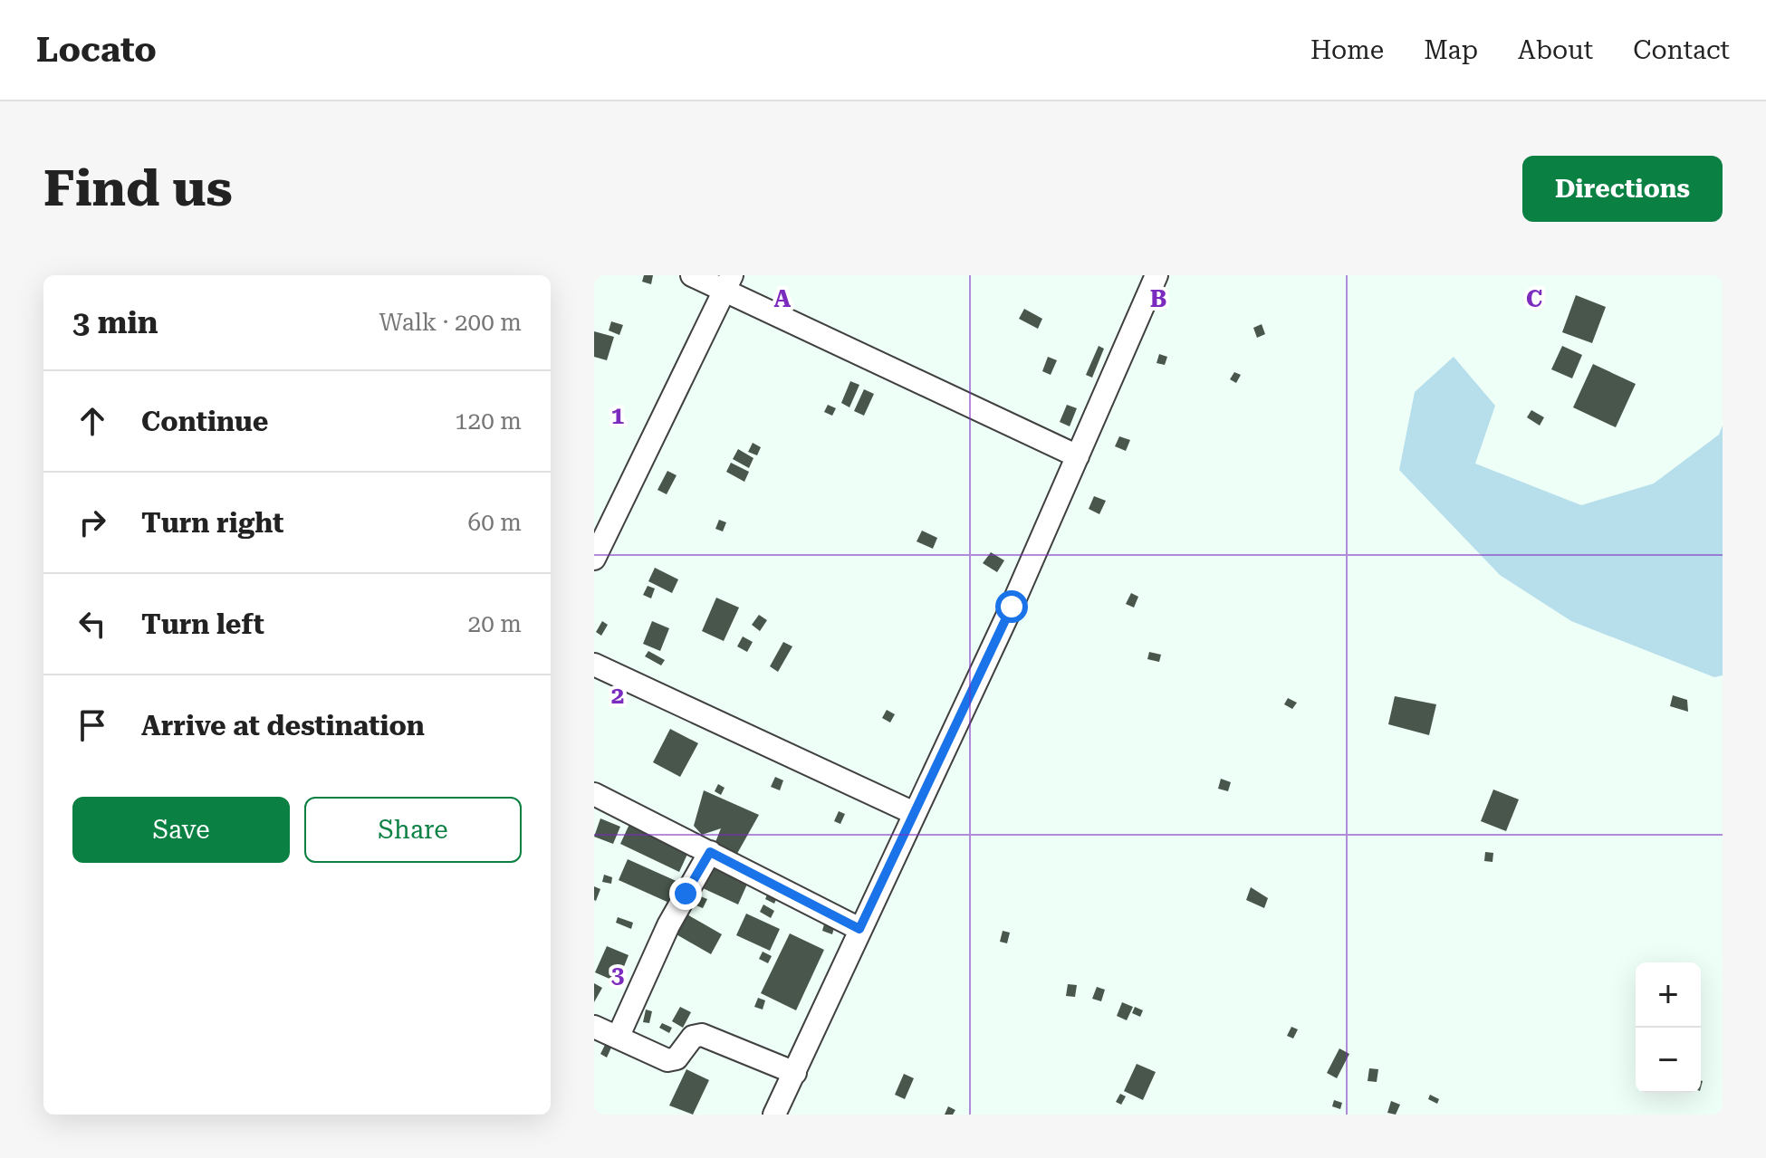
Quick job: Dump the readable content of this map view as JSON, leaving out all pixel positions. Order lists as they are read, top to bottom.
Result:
{
  "page": {
    "header": "Locato",
    "nav": [
      "Home",
      "Map",
      "About",
      "Contact"
    ],
    "buttons": [
      "Directions",
      ["Save", "Share"]
    ],
    "title": "Find us",
    "heading": ["3 min", "Walk · 200 m"],
    "list": [
      ["Continue", "120 m"],
      ["Turn right", "60 m"],
      ["Turn left", "20 m"],
      "Arrive at destination"
    ],
    "map_buttons": ["+", "−"]
  },
  "grid": {
    "columns": ["A", "B", "C"],
    "rows": ["1", "2", "3"]
  }
}
